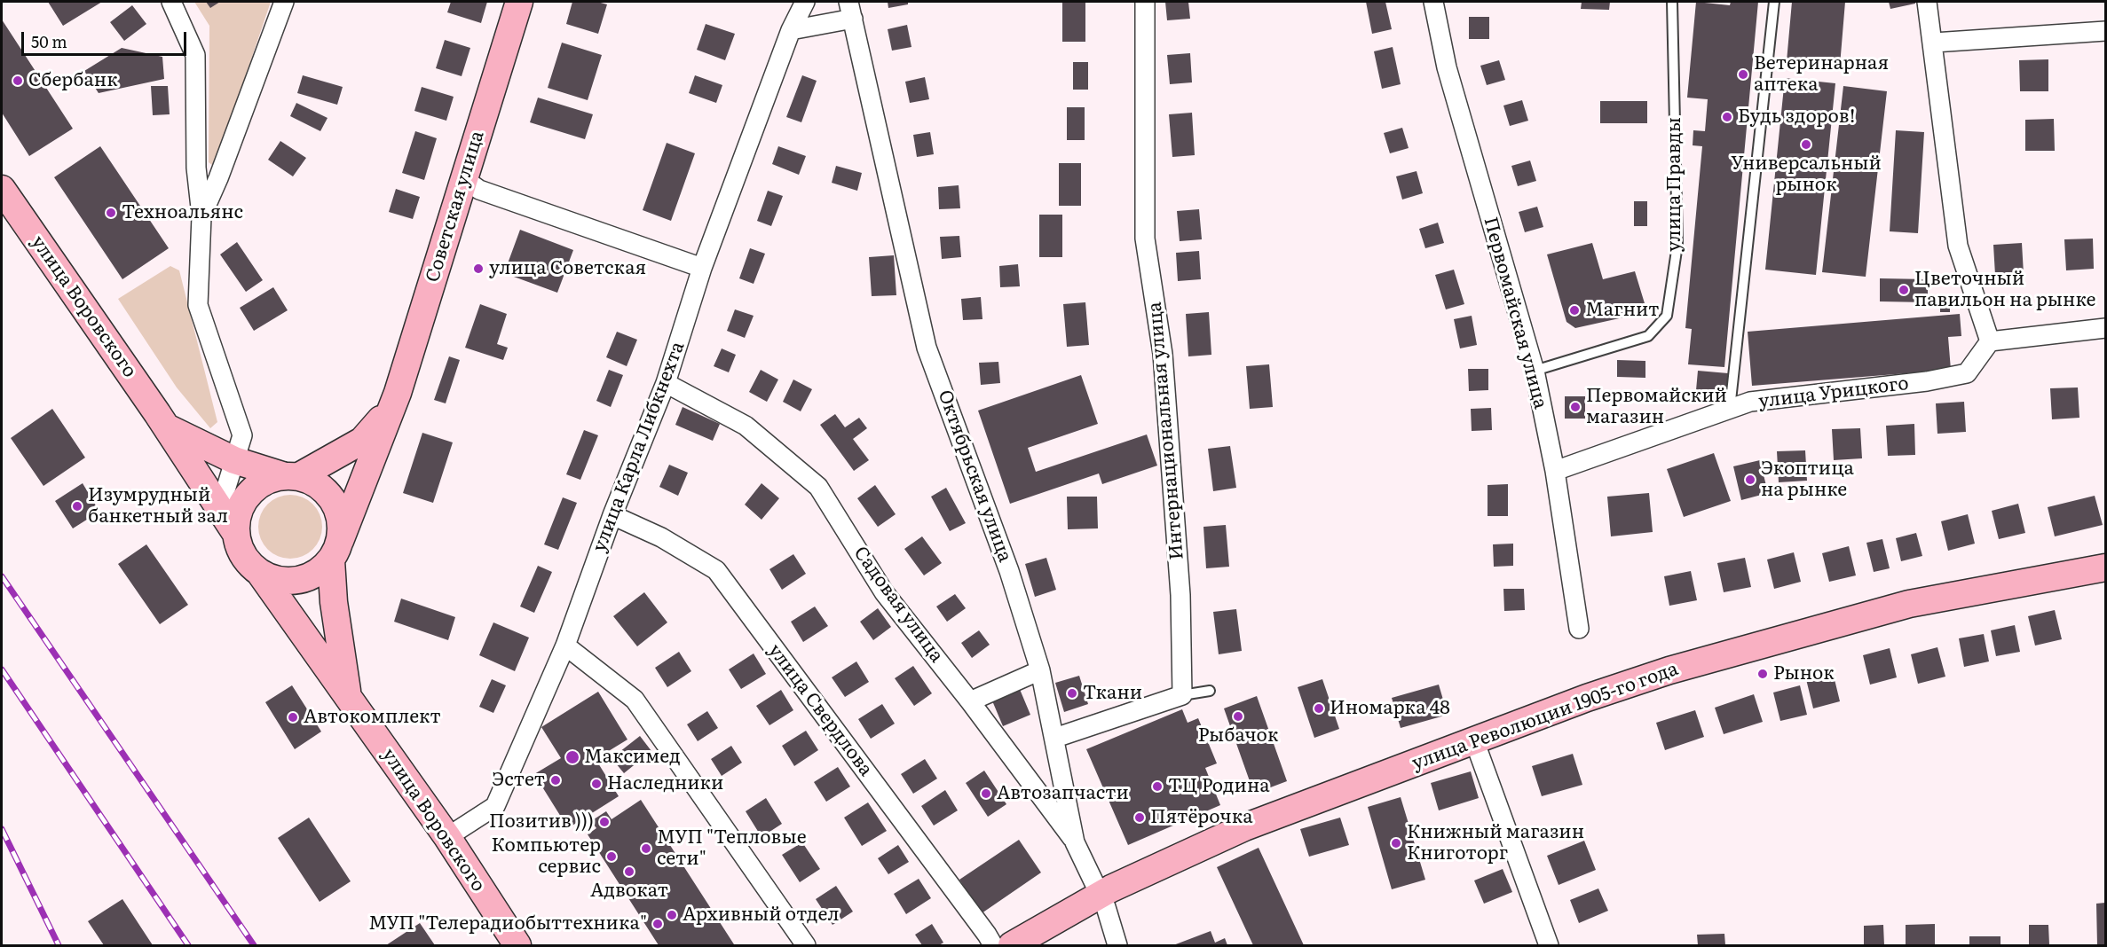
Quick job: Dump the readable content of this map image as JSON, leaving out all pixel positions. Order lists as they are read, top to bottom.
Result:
{
  "streets": {
    "street": [
      "Советская улица",
      "улица Воровского",
      "Первомайская улица",
      "улица Урицкого",
      "Интернациональная улица",
      "улица Карла Либкнехта",
      "Октябрьская улица",
      "Садовая улица",
      "улица Свердлова",
      "улица Революции 1905-го года"
    ],
    "lane": ["улица Правды"]
  },
  "crossings": [
    ["улица Правды", "Первомайская улица"],
    ["Советская улица", "улица Воровского"],
    ["улица Воровского", "улица Карла Либкнехта"],
    ["Первомайская улица", "улица Урицкого"],
    ["улица Карла Либкнехта", "Садовая улица"],
    ["улица Карла Либкнехта", "улица Свердлова"],
    ["Октябрьская улица", "Садовая улица"],
    ["Октябрьская улица", "улица Революции 1905-го года"]
  ],
  "places": [
    "Ветеринарная аптека",
    "Сбербанк",
    "Будь здоров!",
    "Универсальный рынок",
    "Техноальянс",
    "улица Советская",
    "Цветочный павильон на рынке",
    "Магнит",
    "Первомайский магазин",
    "Экоптица на рынке",
    "Изумрудный банкетный зал",
    "Рынок",
    "Ткани",
    "Иномарка 48",
    "Рыбачок",
    "Автокомплект",
    "Максимед",
    "Эстет",
    "Наследники",
    "ТЦ Родина",
    "Автозапчасти",
    "Пятёрочка",
    "Позитив )))",
    "Книжный магазин Книготорг",
    "МУП \"Тепловые сети\"",
    "Компьютер сервис",
    "Адвокат",
    "Архивный отдел",
    "МУП \"Телерадиобыттехника\""
  ],
  "scale_bar": "50 m"
}
